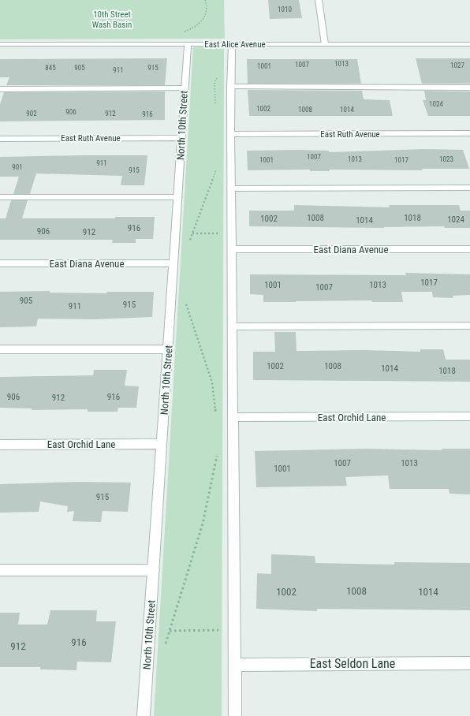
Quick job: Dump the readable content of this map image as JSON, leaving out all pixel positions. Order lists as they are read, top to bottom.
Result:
{
  "streets": {
    "street": [
      "East Alice Avenue",
      "North 10th Street",
      "East Ruth Avenue",
      "East Diana Avenue",
      "East Orchid Lane",
      "East Seldon Lane"
    ]
  },
  "crossings": [
    ["East Alice Avenue", "North 10th Street"],
    ["North 10th Street", "East Ruth Avenue"],
    ["North 10th Street", "East Diana Avenue"],
    ["North 10th Street", "East Orchid Lane"]
  ],
  "parks": ["10th Street Wash Basin"],
  "house_numbers": [
    "1010",
    "1013",
    "1007",
    "1027",
    "1001",
    "845",
    "905",
    "915",
    "911",
    "1024",
    "1002",
    "1008",
    "1014",
    "906",
    "902",
    "912",
    "916",
    "1007",
    "1013",
    "1023",
    "1001",
    "1017",
    "911",
    "901",
    "915",
    "1008",
    "1018",
    "1002",
    "1024",
    "1014",
    "916",
    "906",
    "912",
    "1017",
    "1001",
    "1013",
    "1007",
    "905",
    "915",
    "911",
    "1002",
    "1008",
    "1014",
    "1018",
    "906",
    "916",
    "912",
    "1007",
    "1013",
    "1001",
    "915",
    "1008",
    "1002",
    "1014",
    "916",
    "912"
  ]
}
